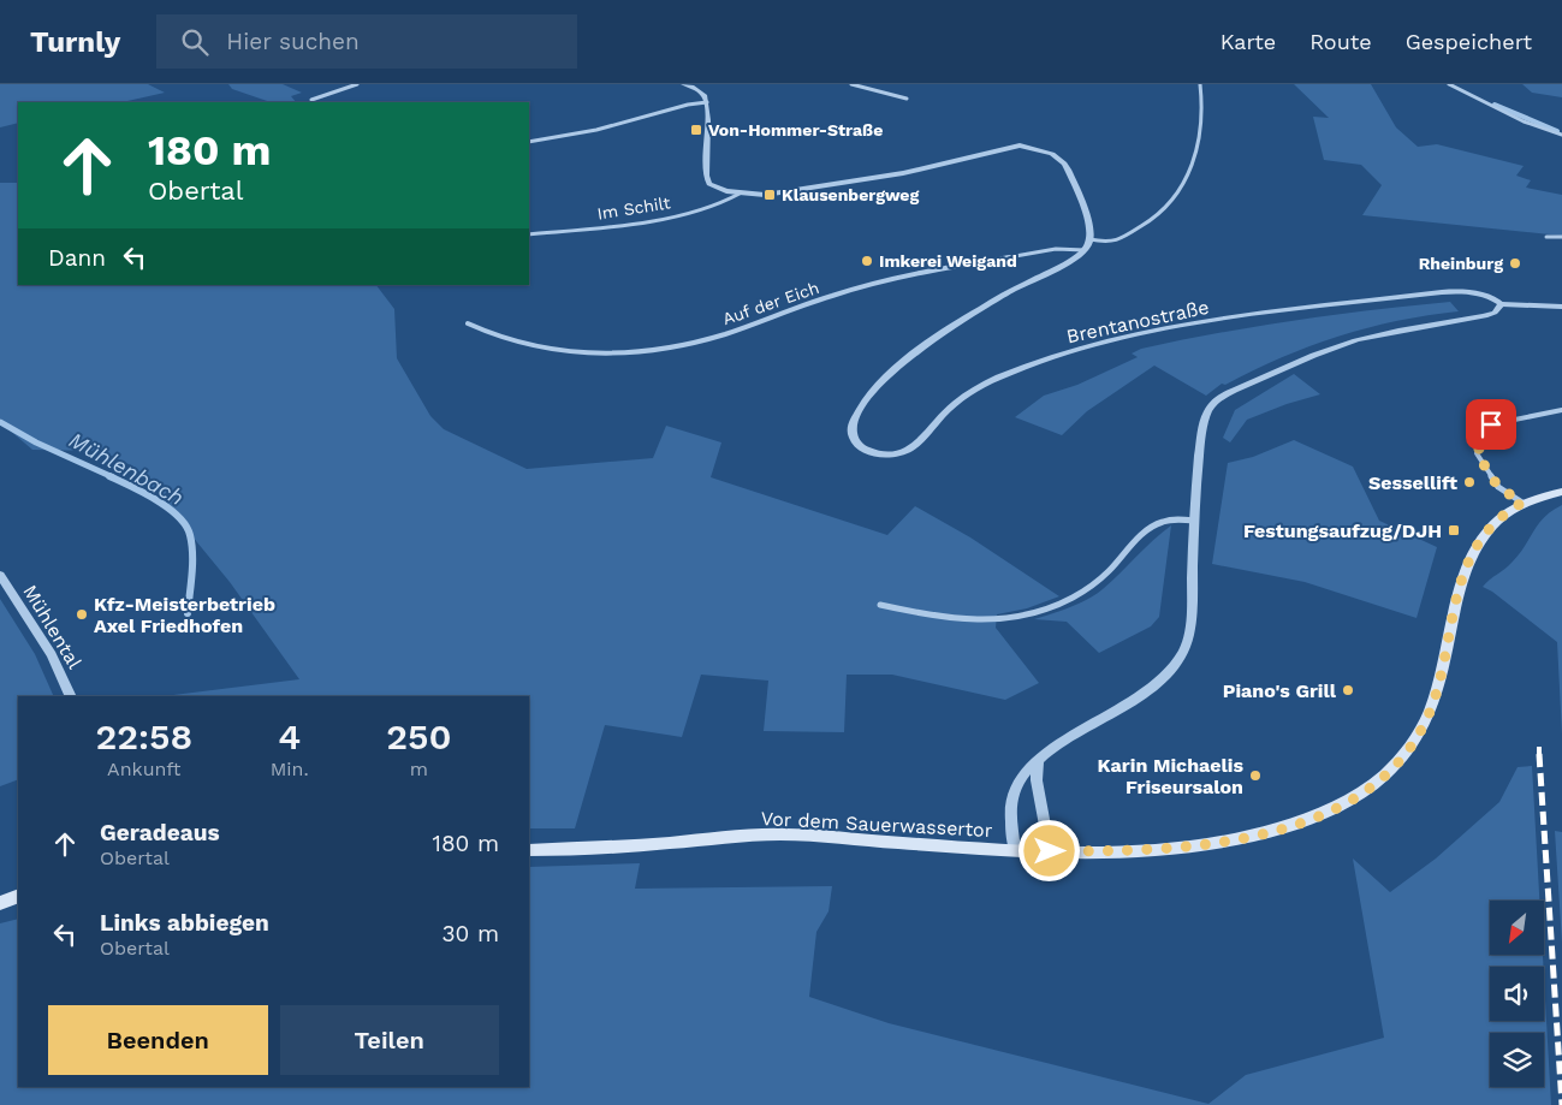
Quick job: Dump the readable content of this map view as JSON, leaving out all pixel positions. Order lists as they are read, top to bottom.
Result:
{
  "streets": {
    "main road": ["Vor dem Sauerwassertor"],
    "street": [
      "Im Schilt",
      "Auf der Eich",
      "Brentanostraße",
      "Mühlental"
    ]
  },
  "crossings": [
    ["Auf der Eich", "Brentanostraße"]
  ],
  "water": ["Mühlenbach"],
  "places": {
    "transit": ["Von-Hommer-Straße", "Klausenbergweg", "Festungsaufzug/DJH"],
    "other": [
      "Imkerei Weigand",
      "Rheinburg",
      "Sessellift",
      "Kfz-Meisterbetrieb Axel Friedhofen",
      "Piano's Grill",
      "Karin Michaelis Friseursalon"
    ]
  },
  "north": "bottom left",
  "page": {
    "header": "Turnly",
    "search": "Hier suchen",
    "nav": ["Karte", "Route", "Gespeichert"],
    "turn": ["180 m", "Obertal"],
    "then": "Dann",
    "eta": [
      "22:58",
      "Ankunft",
      "4",
      "Min.",
      "250",
      "m"
    ],
    "list": [
      {
        "name": "Geradeaus",
        "note": "Obertal",
        "value": "180 m"
      },
      {
        "name": "Links abbiegen",
        "note": "Obertal",
        "value": "30 m"
      }
    ],
    "buttons": ["Beenden", "Teilen"]
  }
}
